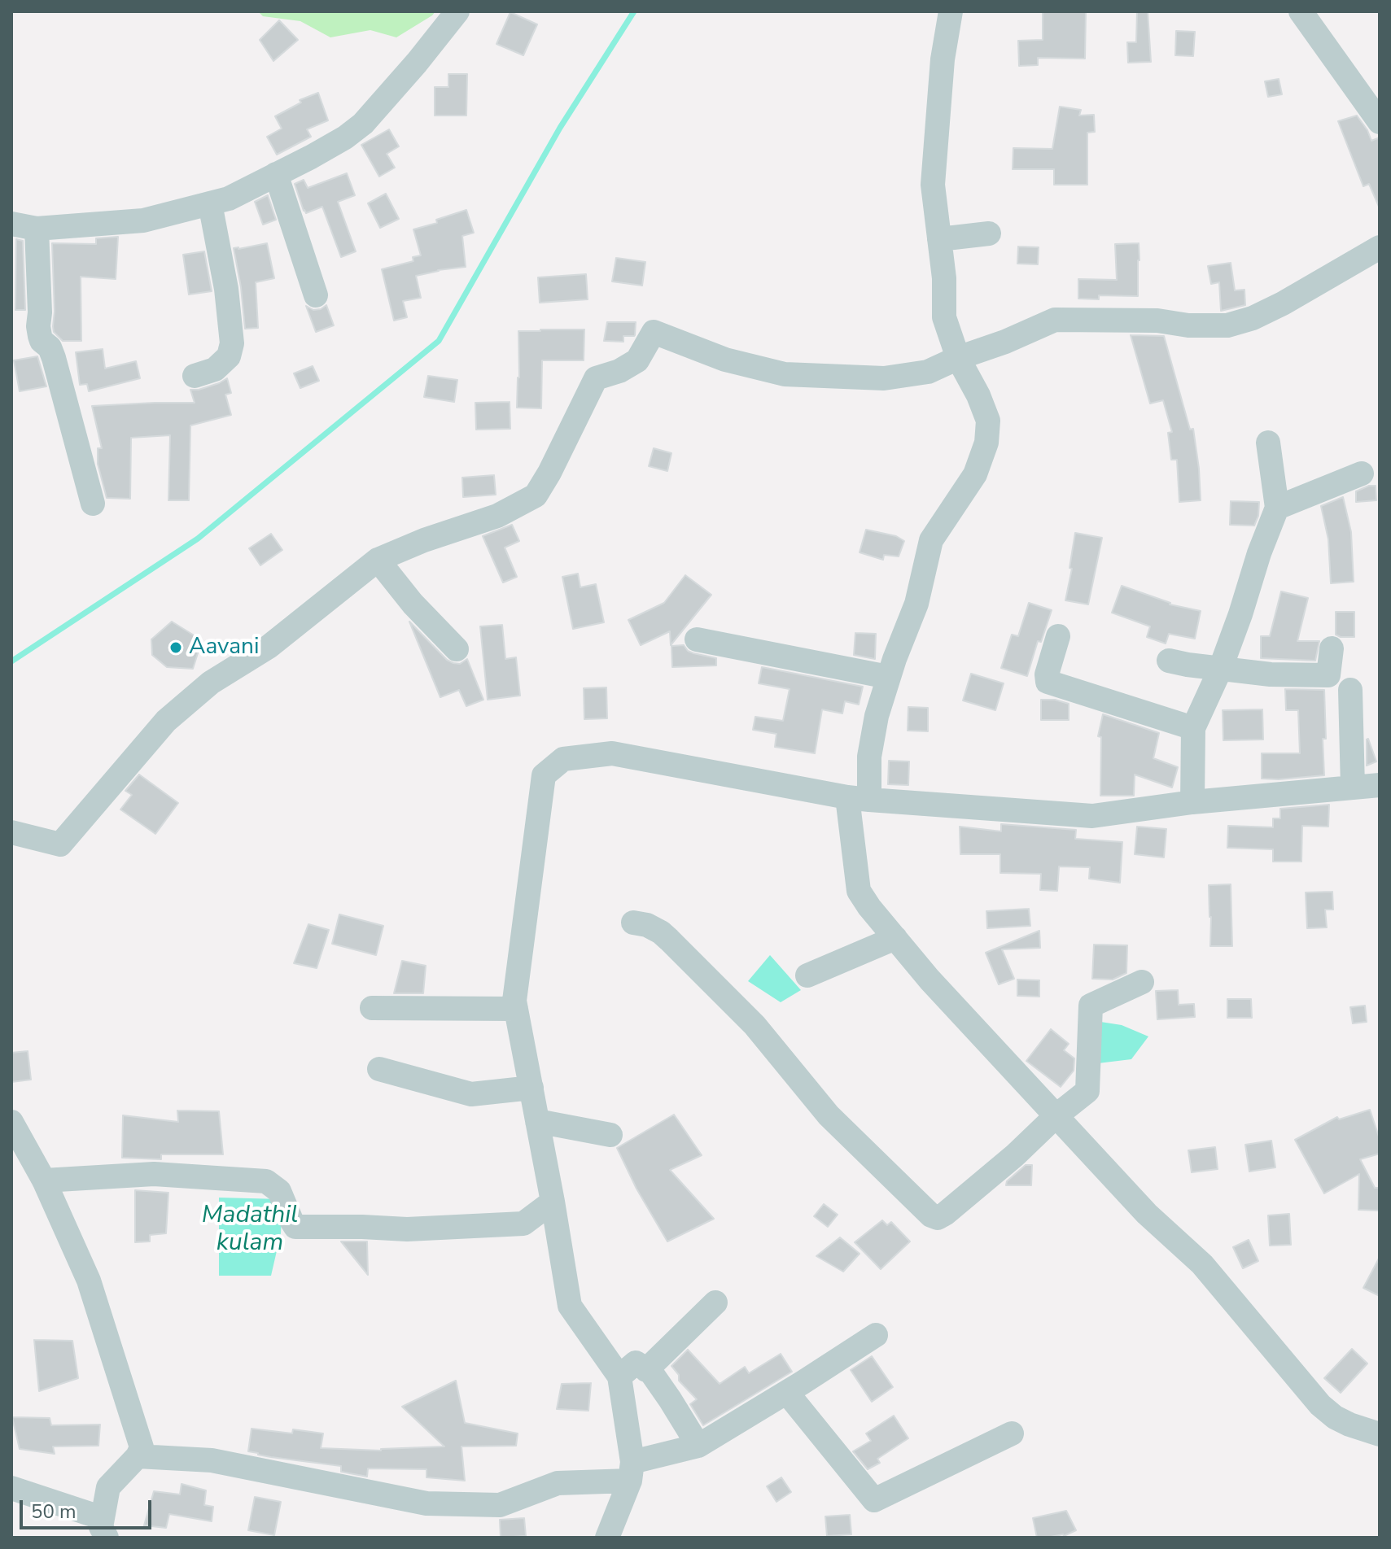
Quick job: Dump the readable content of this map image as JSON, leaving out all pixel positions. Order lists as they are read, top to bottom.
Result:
{
  "water": ["Madathil kulam"],
  "places": ["Aavani"],
  "scale_bar": "50 m"
}
